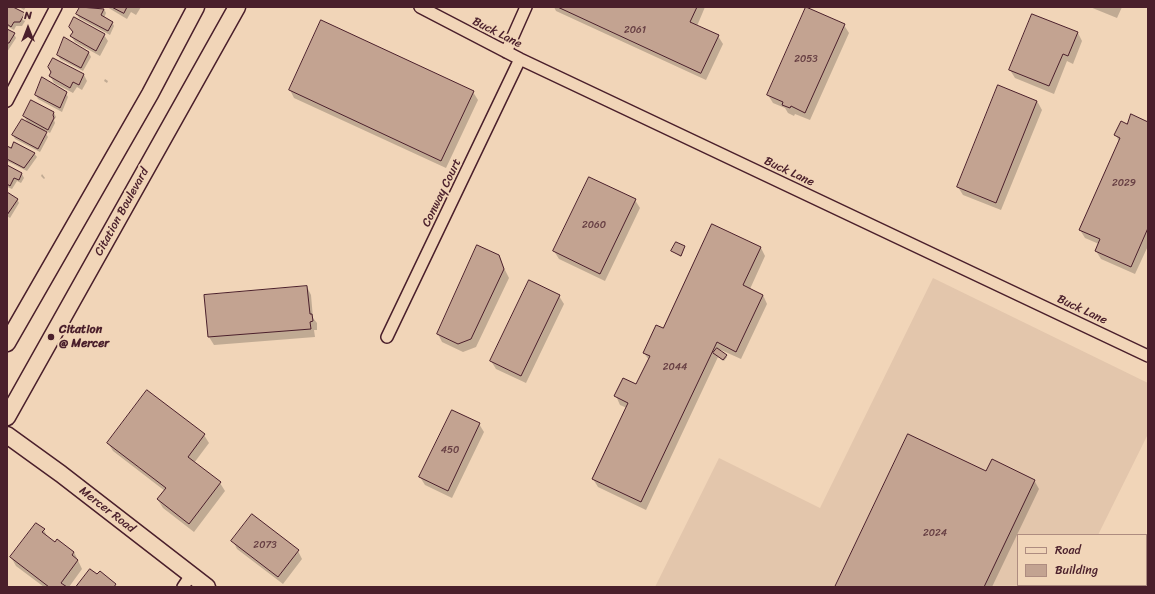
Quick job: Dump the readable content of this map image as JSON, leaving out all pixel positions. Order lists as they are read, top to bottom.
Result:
{
  "streets": {
    "main road": ["Citation Boulevard", "Mercer Road"],
    "street": ["Buck Lane", "Conway Court"]
  },
  "crossings": [
    ["Buck Lane", "Conway Court"]
  ],
  "places": ["Citation @ Mercer"],
  "house_numbers": [
    "2061",
    "2053",
    "2029",
    "2060",
    "2044",
    "450",
    "2024",
    "2073"
  ],
  "legend": ["Road", "Building"],
  "north": "top"
}
